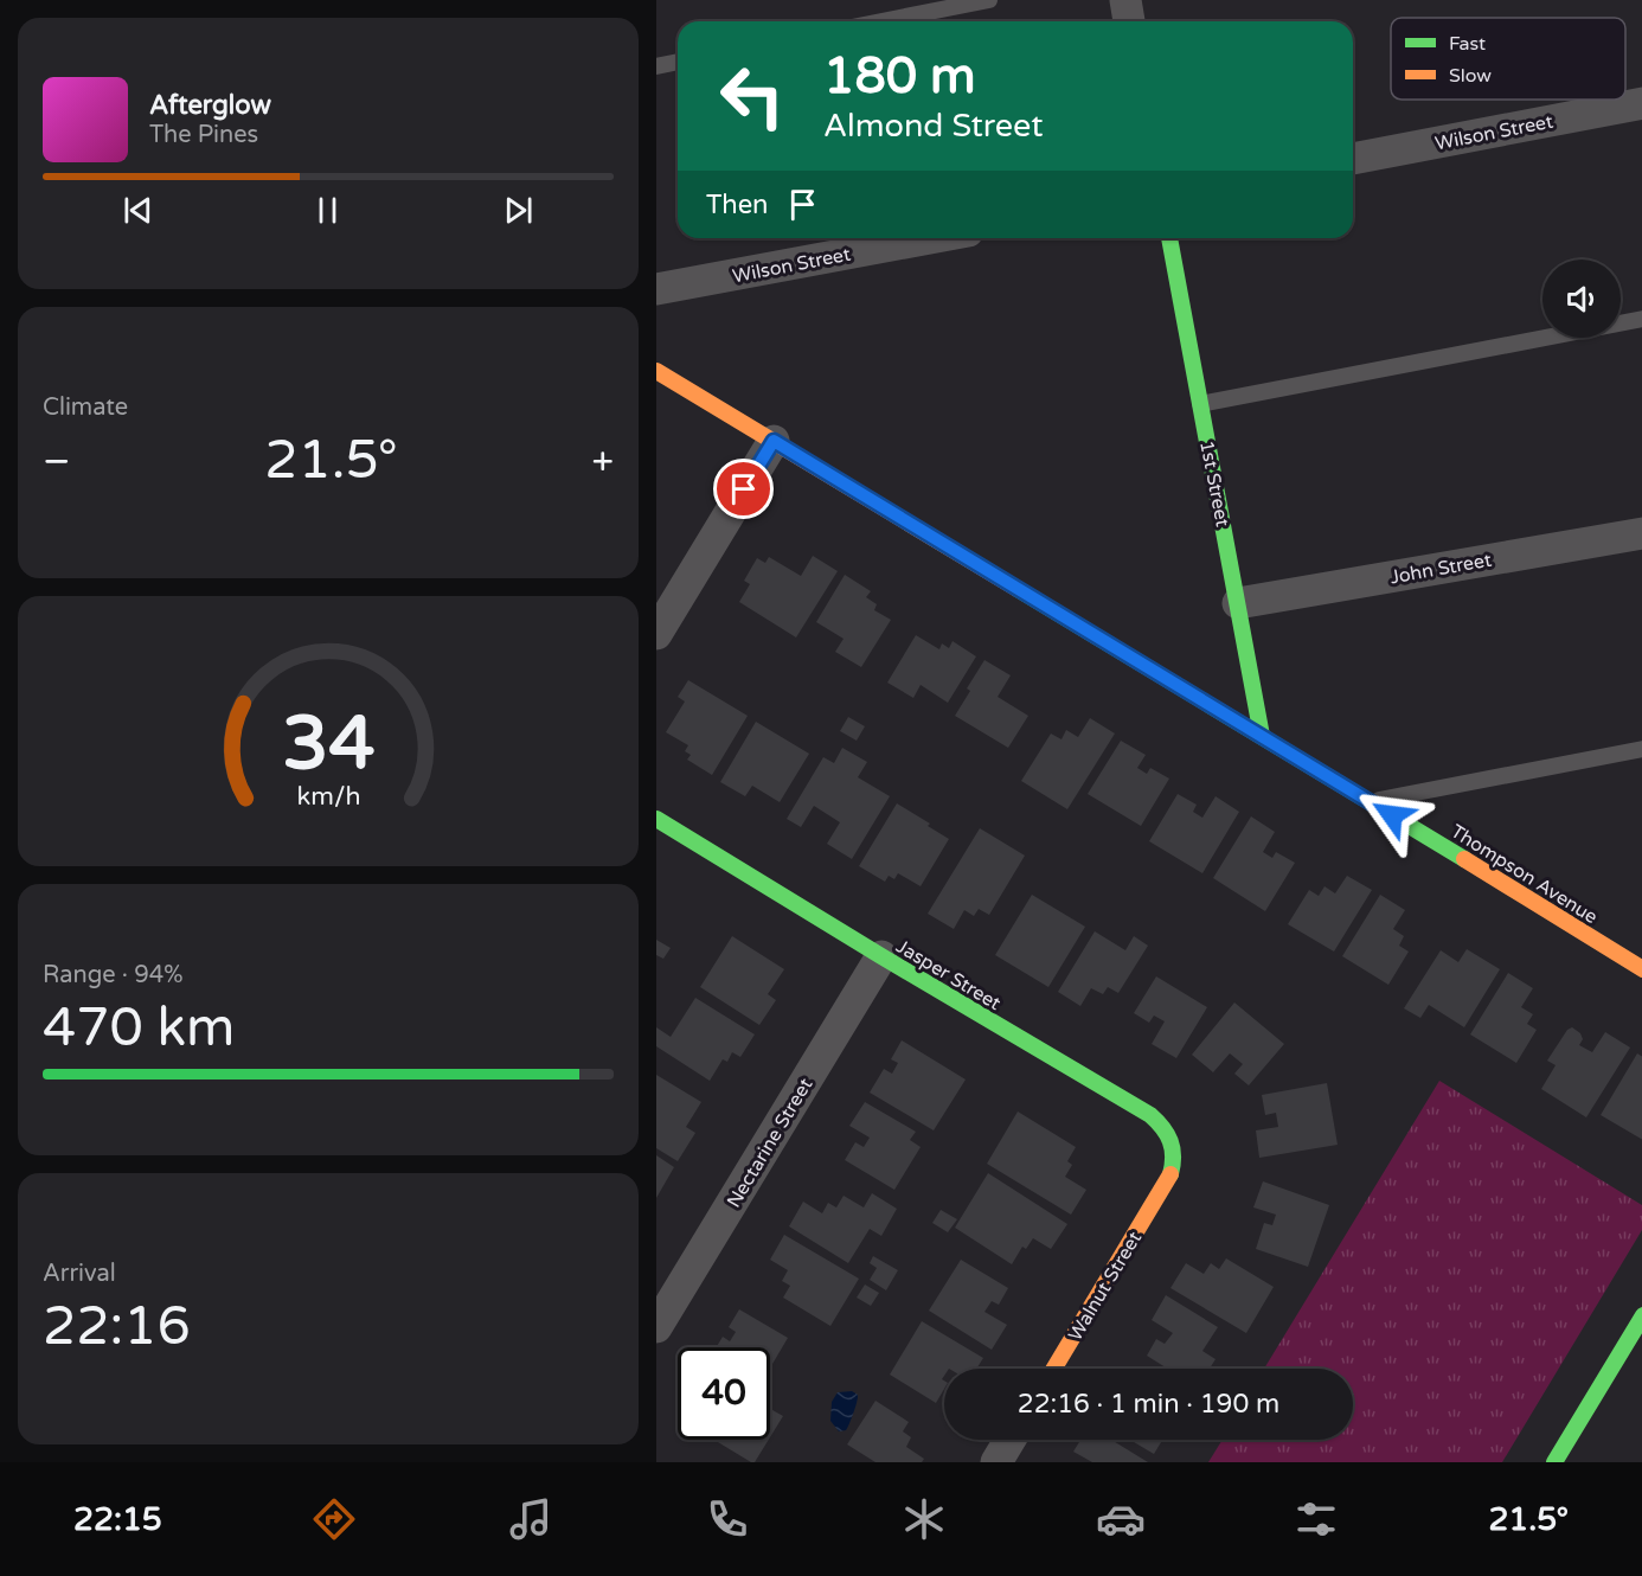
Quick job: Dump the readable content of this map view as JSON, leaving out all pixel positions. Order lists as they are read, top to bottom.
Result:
{
  "streets": {
    "street": [
      "Wilson Street",
      "1st Street",
      "John Street",
      "Thompson Avenue",
      "Jasper Street",
      "Nectarine Street",
      "Walnut Street"
    ]
  },
  "crossings": [
    ["1st Street", "John Street"],
    ["1st Street", "Thompson Avenue"],
    ["Jasper Street", "Nectarine Street"],
    ["Jasper Street", "Walnut Street"]
  ],
  "legend": ["Fast", "Slow"],
  "page": {
    "turn": ["180 m", "Almond Street"],
    "song": ["Afterglow", "The Pines"],
    "then": "Then",
    "tile": [
      "Climate",
      ["Range · 94%", "470 km"],
      ["Arrival", "22:16"]
    ],
    "heat": ["−", "21.5°", "+"],
    "limit": "40",
    "trip": "22:16 · 1 min · 190 m",
    "tabs": ["22:15", "21.5°"],
    "gauge": ["34", "km/h"]
  }
}
